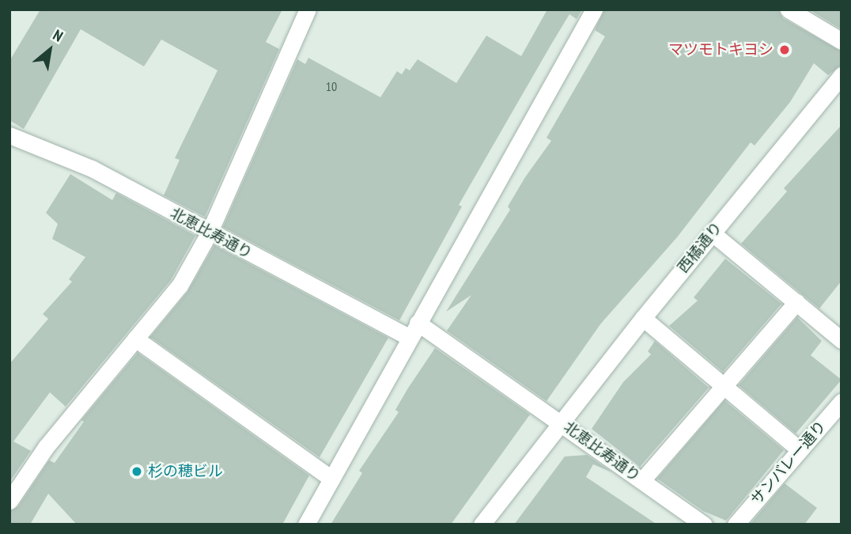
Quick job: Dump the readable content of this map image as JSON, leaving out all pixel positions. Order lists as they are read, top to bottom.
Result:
{
  "streets": {
    "street": ["北恵比寿通り", "西橘通り", "サンバレー通り"]
  },
  "crossings": [
    ["北恵比寿通り", "西橘通り"]
  ],
  "places": ["マツモトキヨシ", "杉の穂ビル"],
  "house_numbers": ["10"],
  "north": "top right"
}
